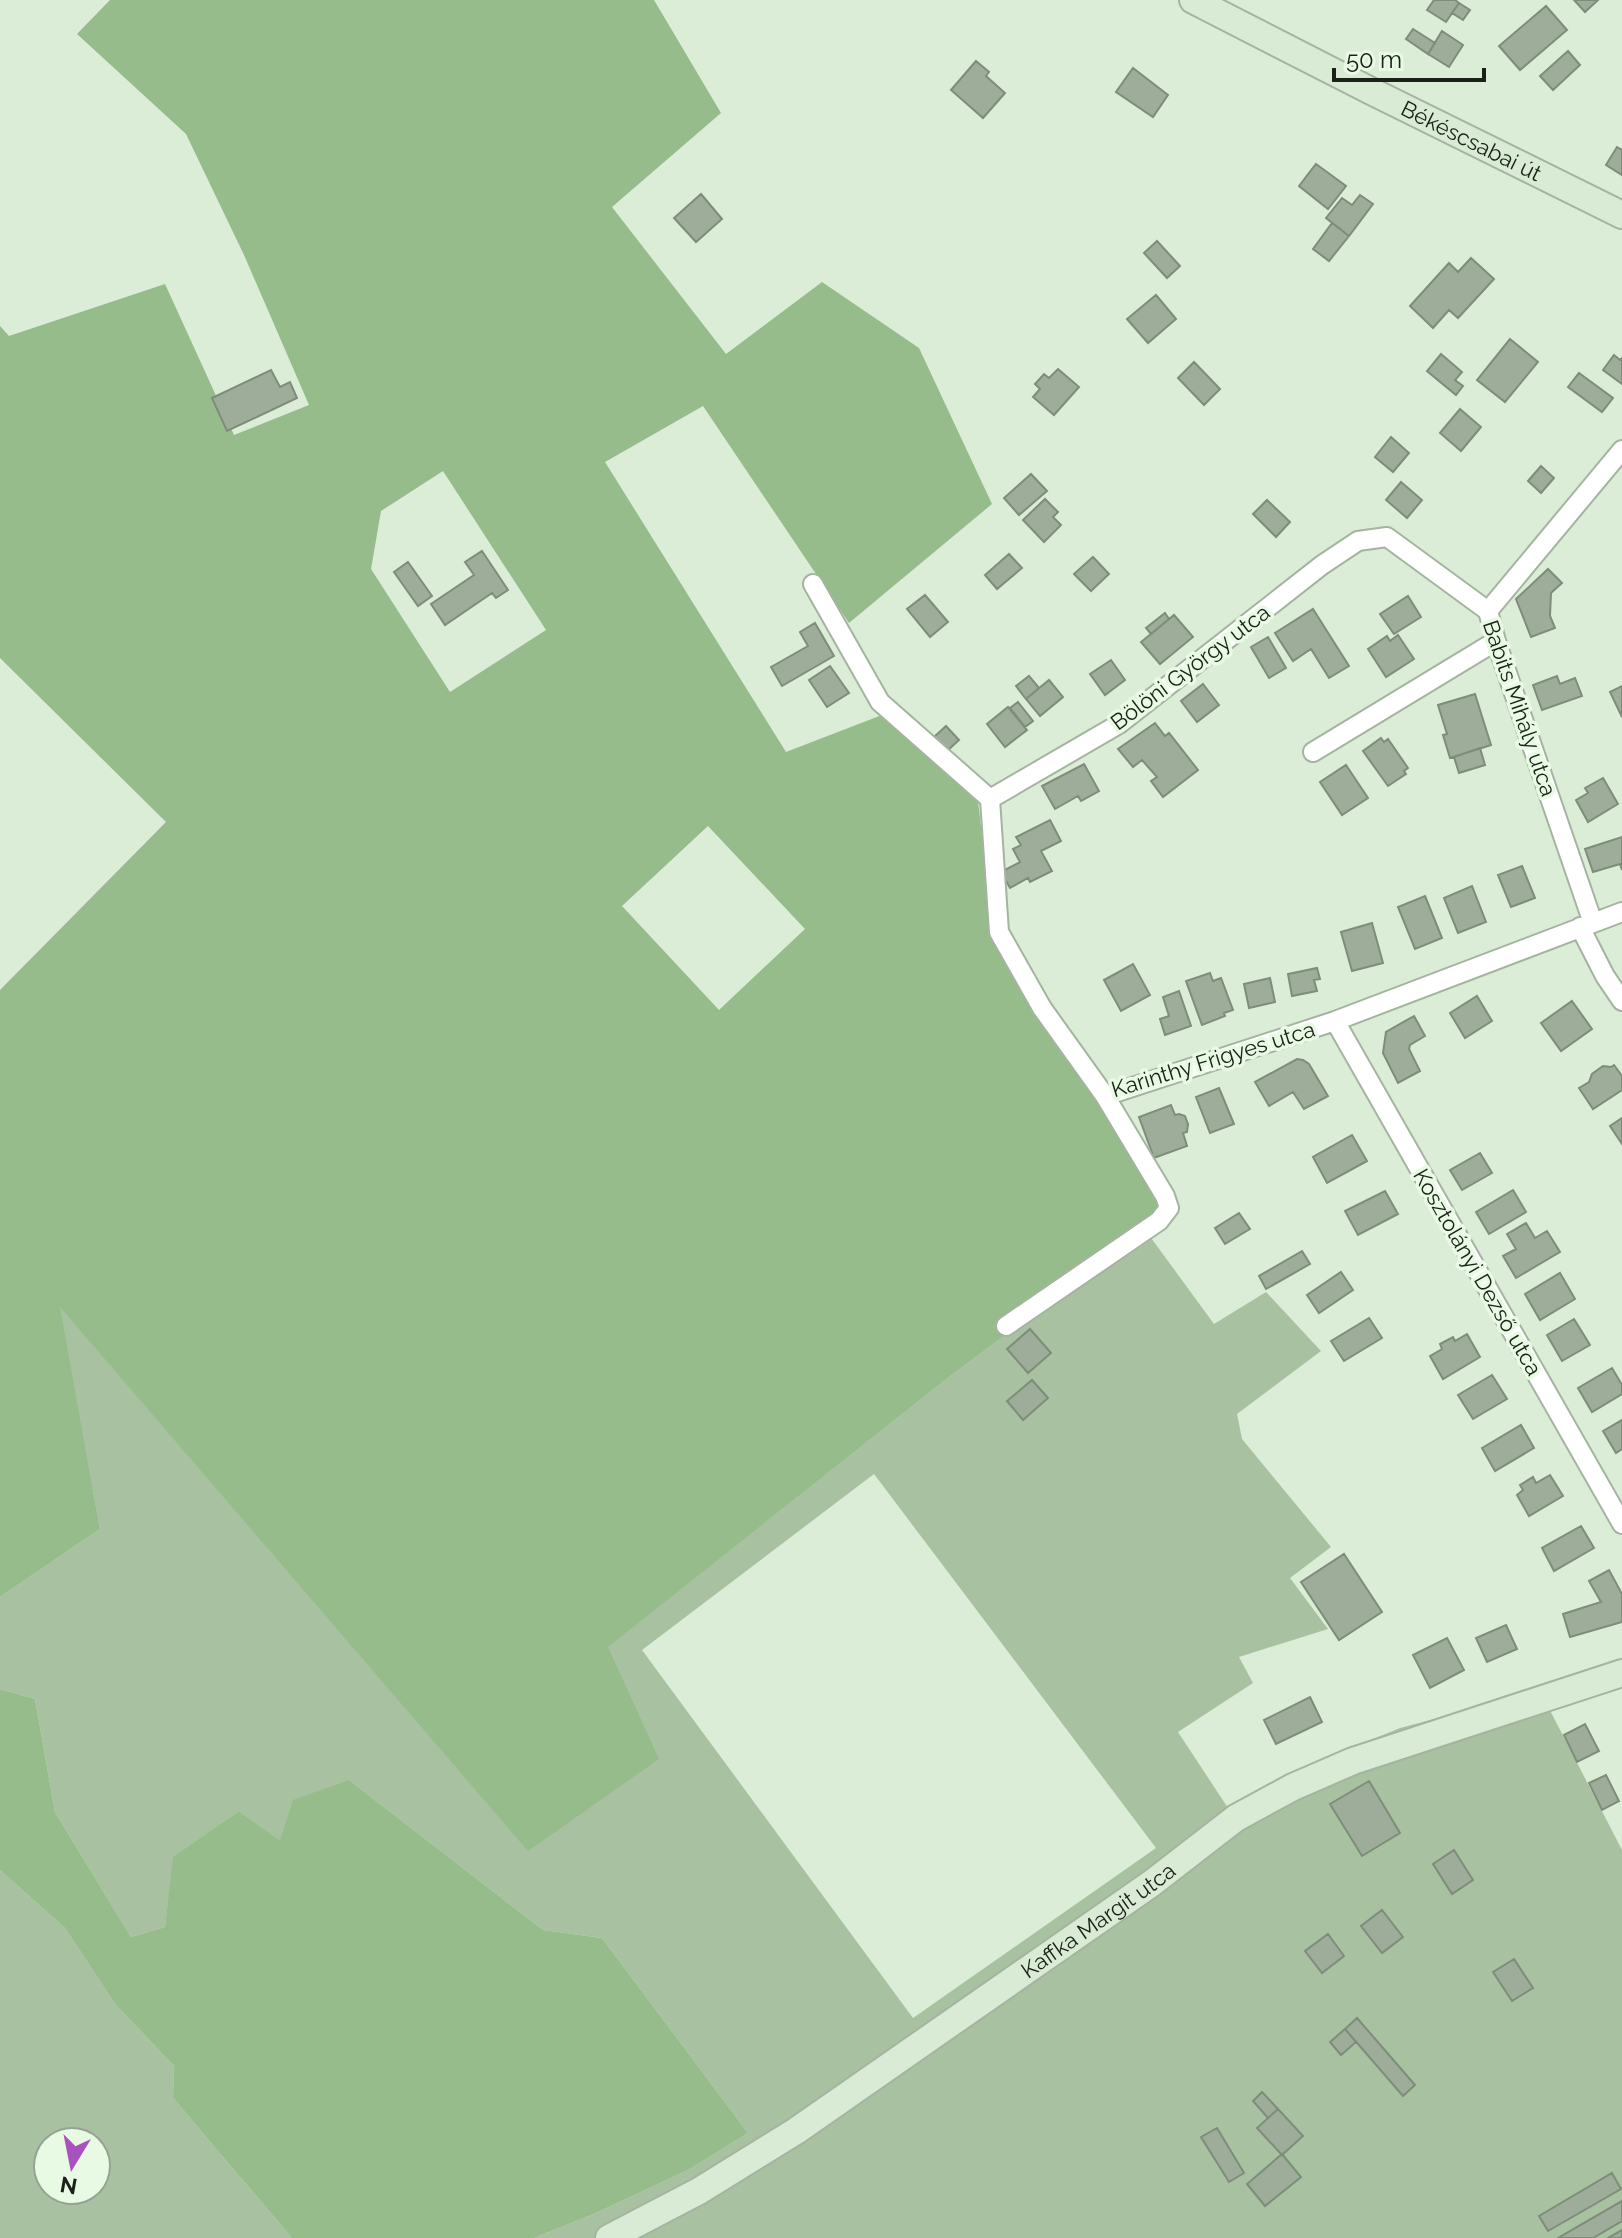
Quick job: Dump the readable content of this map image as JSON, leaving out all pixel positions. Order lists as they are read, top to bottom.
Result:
{
  "streets": {
    "street": [
      "Békéscsabai út",
      "Bölöni György utca",
      "Babits Mihály utca",
      "Karinthy Frigyes utca",
      "Kosztolányi Dezső utca",
      "Kaffka Margit utca"
    ]
  },
  "crossings": [
    ["Bölöni György utca", "Babits Mihály utca"],
    ["Bölöni György utca", "Karinthy Frigyes utca"],
    ["Babits Mihály utca", "Karinthy Frigyes utca"],
    ["Karinthy Frigyes utca", "Kosztolányi Dezső utca"]
  ],
  "scale_bar": "50 m",
  "north": "bottom"
}
